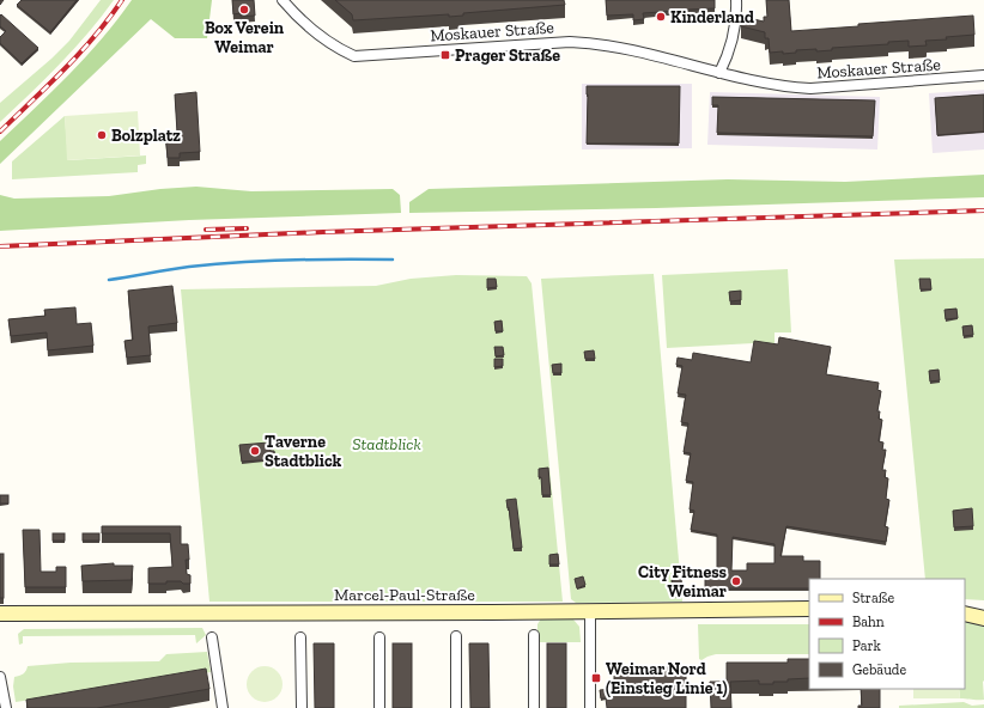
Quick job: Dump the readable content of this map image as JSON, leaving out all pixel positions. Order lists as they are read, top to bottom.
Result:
{
  "streets": {
    "street": ["Moskauer Straße", "Marcel-Paul-Straße"]
  },
  "parks": ["Stadtblick"],
  "places": {
    "other": [
      "Box Verein Weimar",
      "Kinderland",
      "Bolzplatz",
      "Taverne Stadtblick",
      "City Fitness Weimar"
    ],
    "transit": ["Prager Straße", "Weimar Nord (Einstieg Linie 1)"]
  },
  "legend": [
    "Straße",
    "Bahn",
    "Park",
    "Gebäude"
  ]
}
